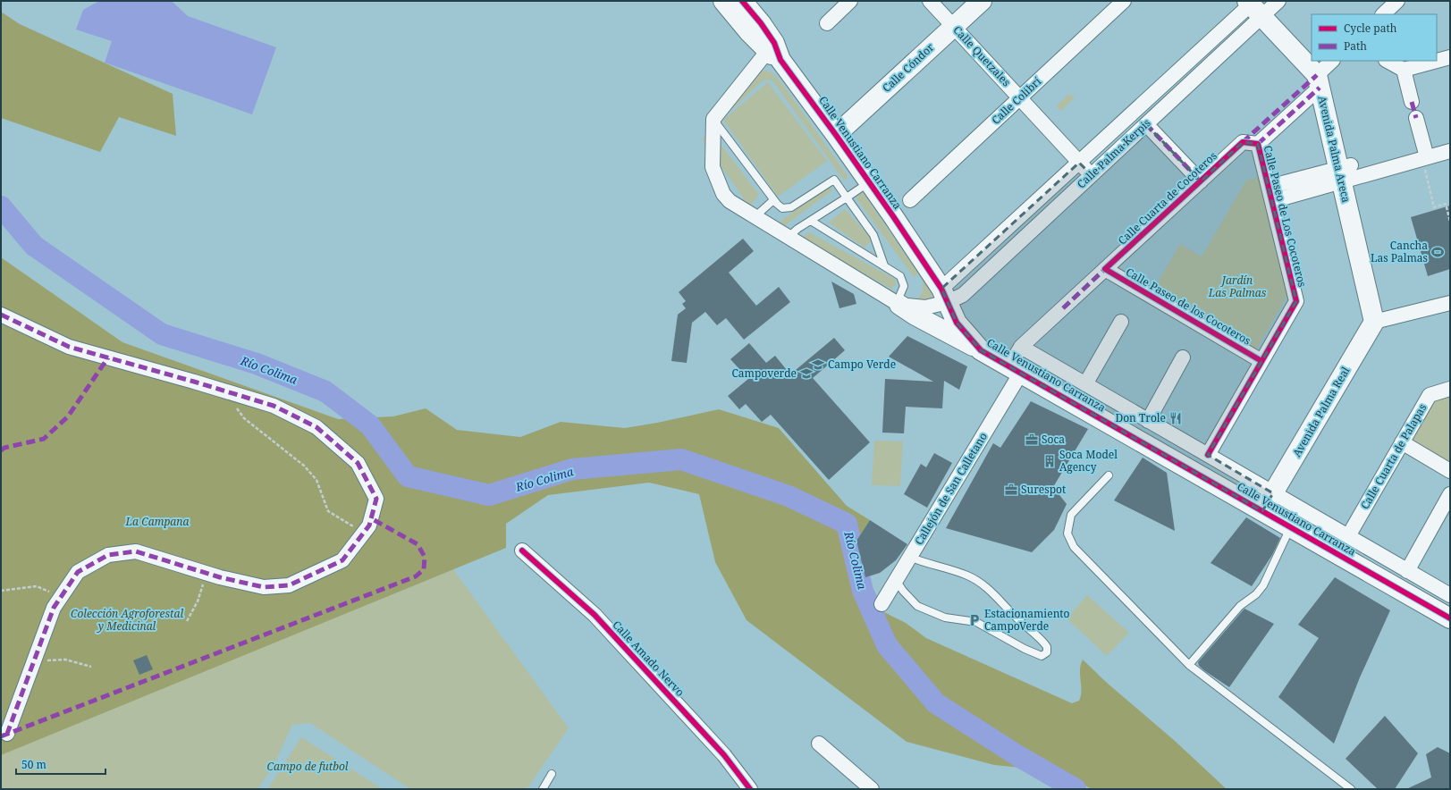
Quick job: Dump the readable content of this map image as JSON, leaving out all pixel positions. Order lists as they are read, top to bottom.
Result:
{
  "streets": {
    "street": [
      "Calle Quetzales",
      "Calle Cóndor",
      "Calle Colibrí",
      "Avenida Palma Areca",
      "Calle Venustiano Carranza",
      "Calle Palma Kerpis",
      "Calle Cuarta de Cocoteros",
      "Calle Paseo de Los Cocoteros",
      "Calle Paseo de los Cocoteros",
      "Avenida Palma Real",
      "Calle Cuarta de Palapas",
      "Callejón de San Calletano",
      "Calle Amado Nervo"
    ]
  },
  "crossings": [
    ["Calle Quetzales", "Calle Cóndor"],
    ["Calle Quetzales", "Calle Colibrí"],
    ["Calle Quetzales", "Calle Palma Kerpis"],
    ["Calle Cóndor", "Calle Venustiano Carranza"],
    ["Avenida Palma Areca", "Calle Palma Kerpis"],
    ["Avenida Palma Areca", "Avenida Palma Real"],
    ["Calle Venustiano Carranza", "Calle Palma Kerpis"],
    ["Calle Venustiano Carranza", "Calle Cuarta de Cocoteros"],
    ["Calle Venustiano Carranza", "Calle Paseo de Los Cocoteros"],
    ["Calle Venustiano Carranza", "Avenida Palma Real"],
    ["Calle Venustiano Carranza", "Calle Cuarta de Palapas"],
    ["Calle Venustiano Carranza", "Callejón de San Calletano"],
    ["Calle Cuarta de Cocoteros", "Calle Paseo de Los Cocoteros"],
    ["Calle Cuarta de Cocoteros", "Calle Paseo de los Cocoteros"],
    ["Calle Cuarta de Cocoteros", "Callejón de San Calletano"],
    ["Calle Paseo de Los Cocoteros", "Calle Paseo de los Cocoteros"]
  ],
  "water": ["Río Colima"],
  "parks": [
    "Jardín Las Palmas",
    "La Campana",
    "Colección Agroforestal y Medicinal",
    "Campo de futbol"
  ],
  "places": {
    "sports": ["Cancha Las Palmas"],
    "school or university": ["Campo Verde", "Campoverde"],
    "restaurant": ["Don Trole"],
    "office": ["Soca", "Surespot"],
    "building": ["Soca Model Agency"],
    "parking": ["Estacionamiento CampoVerde"]
  },
  "legend": ["Cycle path", "Path"],
  "scale_bar": "50 m"
}
